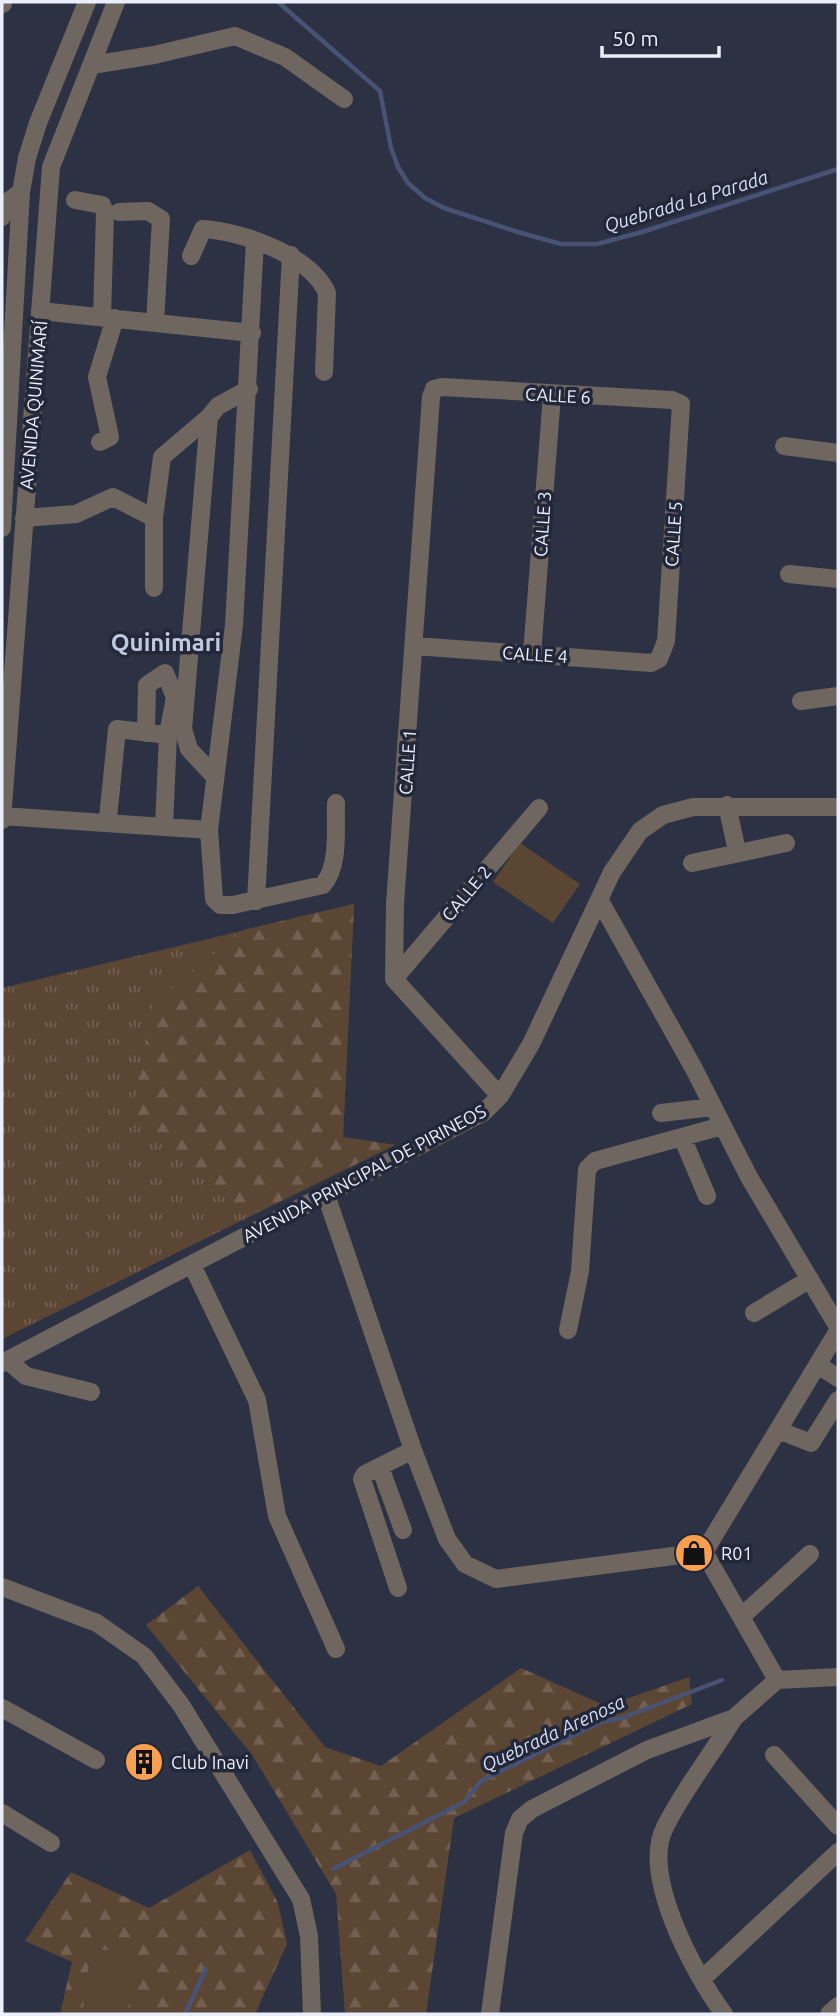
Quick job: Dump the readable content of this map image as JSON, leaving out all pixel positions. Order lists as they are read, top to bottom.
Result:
{
  "streets": {
    "street": [
      "CALLE 6",
      "AVENIDA QUINIMARÍ",
      "CALLE 3",
      "CALLE 5",
      "CALLE 4",
      "CALLE 1",
      "CALLE 2",
      "AVENIDA PRINCIPAL DE PIRINEOS"
    ]
  },
  "crossings": [
    ["CALLE 6", "CALLE 3"],
    ["CALLE 6", "CALLE 5"],
    ["CALLE 6", "CALLE 1"],
    ["CALLE 3", "CALLE 4"],
    ["CALLE 5", "CALLE 4"],
    ["CALLE 4", "CALLE 1"],
    ["CALLE 1", "CALLE 2"]
  ],
  "districts": ["Quinimari"],
  "water": ["Quebrada La Parada", "Quebrada Arenosa"],
  "places": {
    "shop": ["R01"],
    "building": ["Club Inavi"]
  },
  "scale_bar": "50 m"
}
